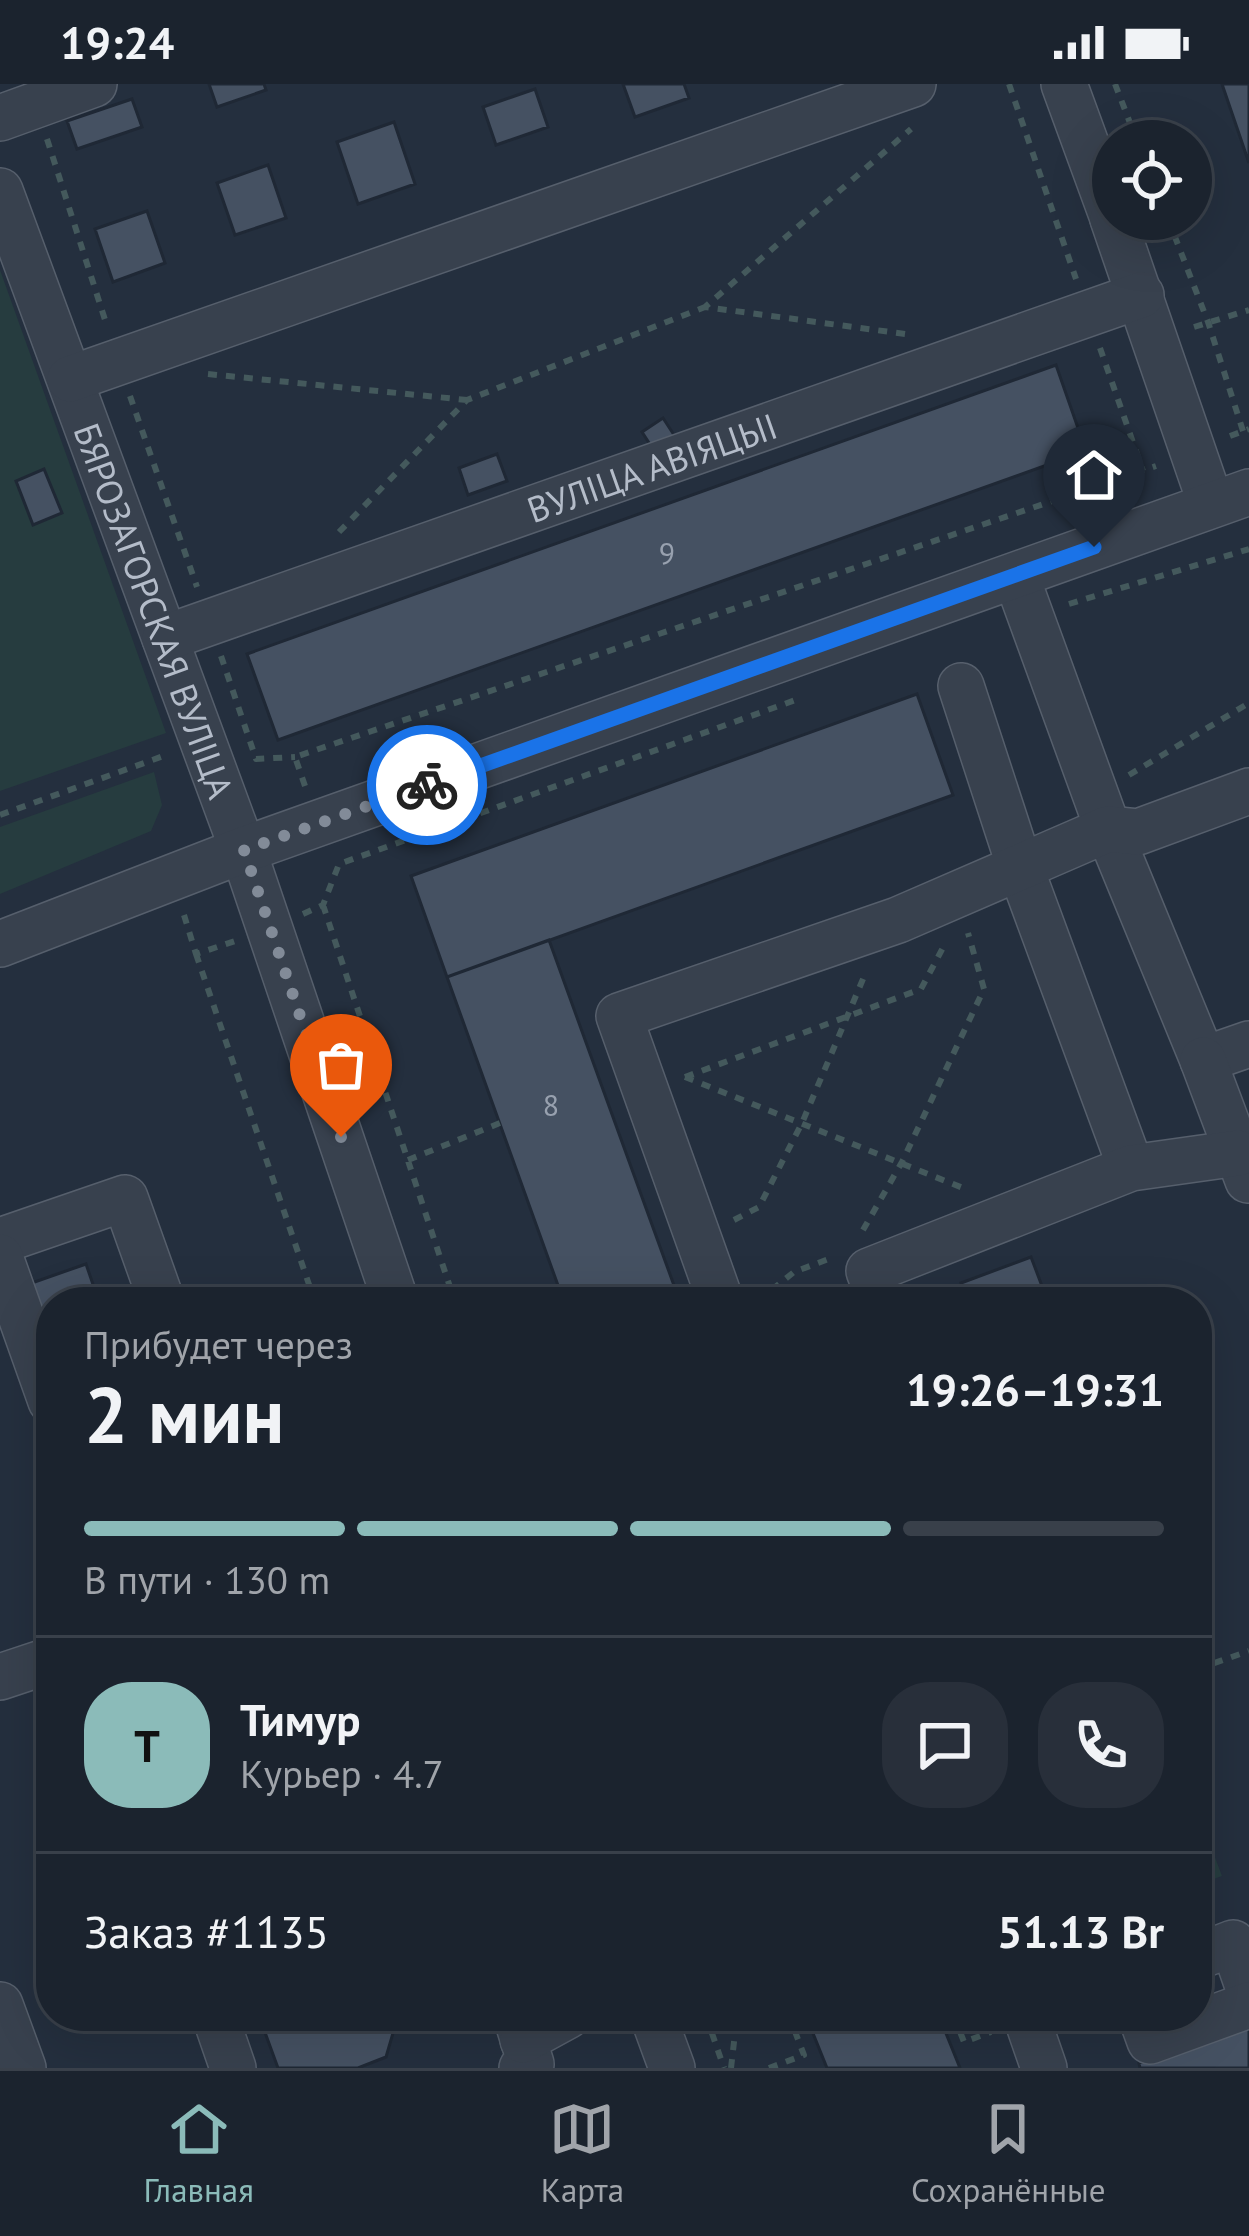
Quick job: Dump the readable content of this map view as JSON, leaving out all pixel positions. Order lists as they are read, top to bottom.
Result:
{
  "streets": {
    "street": ["ВУЛІЦА АВІЯЦЫІ", "БЯРОЗАГОРСКАЯ ВУЛІЦА"]
  },
  "crossings": [
    ["ВУЛІЦА АВІЯЦЫІ", "БЯРОЗАГОРСКАЯ ВУЛІЦА"]
  ],
  "house_numbers": ["9", "8"],
  "page": {
    "status": "19:24",
    "heading": ["2 мин", "Прибудет через", "19:26–19:31"],
    "panel": [
      "Тимур",
      "Курьер · 4.7",
      "Заказ #1135",
      "51.13 Br"
    ],
    "bar": "В пути · 130 m",
    "round": "Т",
    "tabs": ["Главная", "Карта", "Сохранённые"]
  }
}
